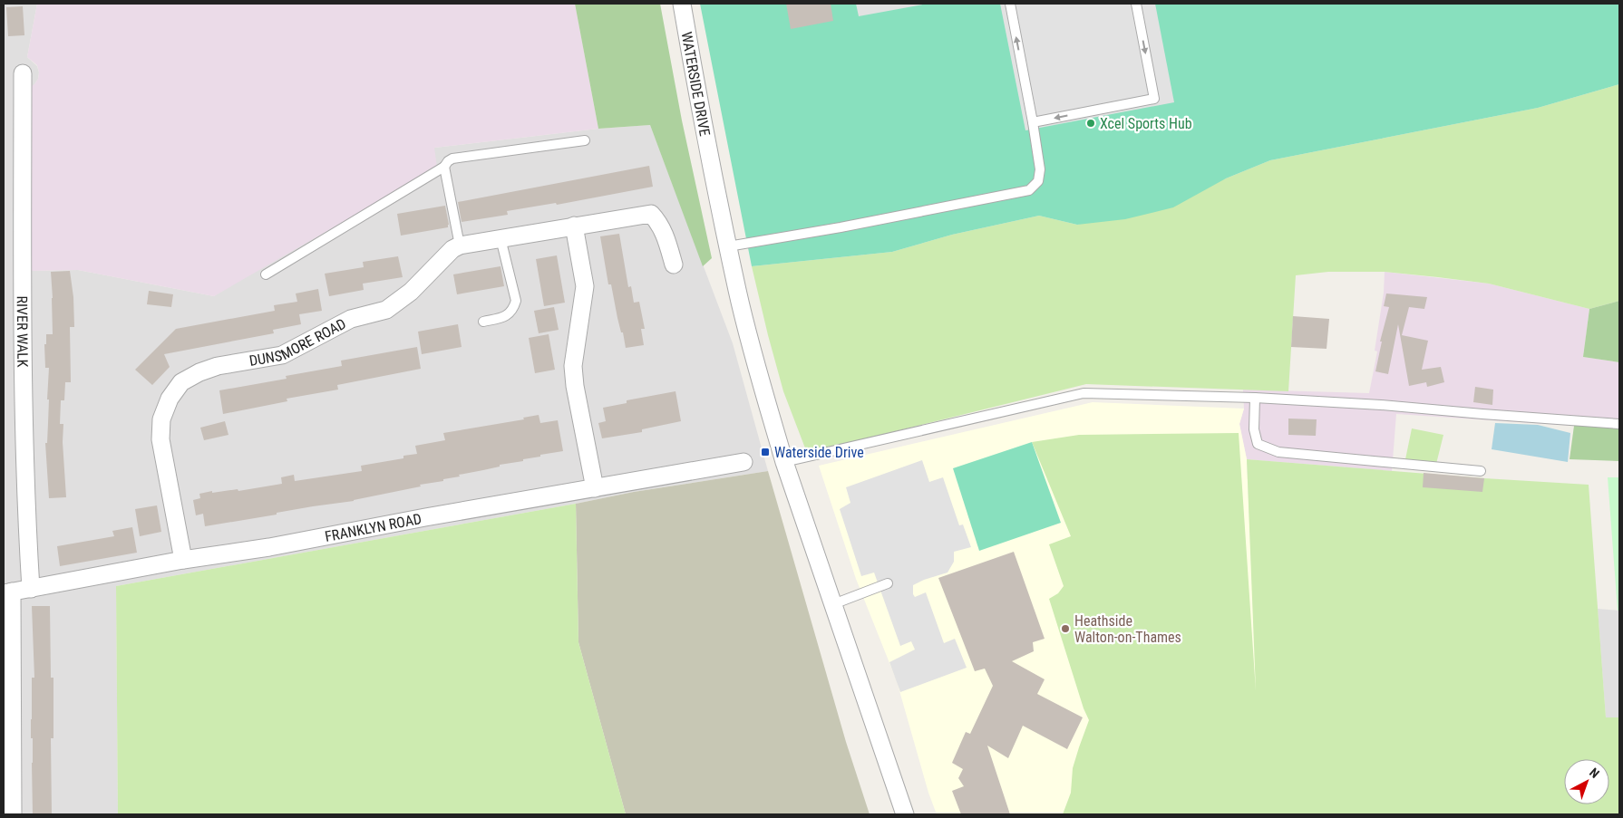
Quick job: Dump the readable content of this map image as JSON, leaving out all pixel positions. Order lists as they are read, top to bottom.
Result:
{
  "streets": {
    "street": [
      "WATERSIDE DRIVE",
      "RIVER WALK",
      "DUNSMORE ROAD",
      "FRANKLYN ROAD"
    ]
  },
  "crossings": [
    ["RIVER WALK", "FRANKLYN ROAD"],
    ["DUNSMORE ROAD", "FRANKLYN ROAD"]
  ],
  "places": {
    "other": ["Xcel Sports Hub", "Heathside Walton-on-Thames"],
    "transit": ["Waterside Drive"]
  },
  "north": "top right"
}
